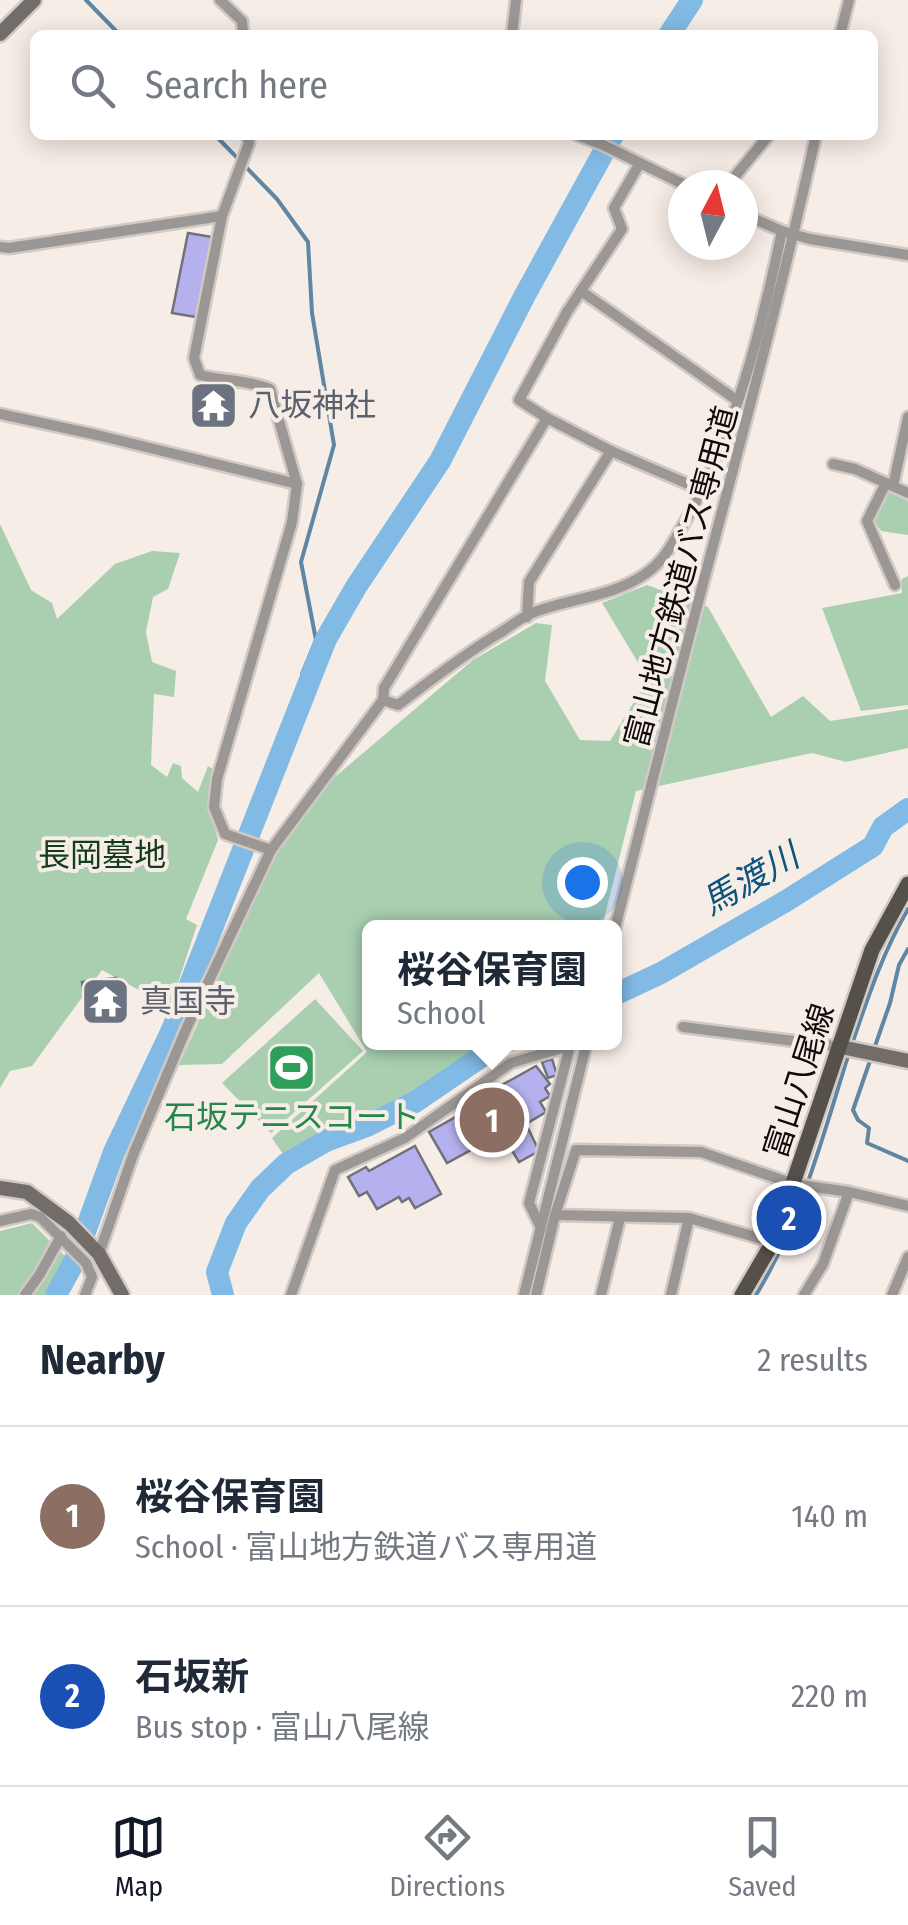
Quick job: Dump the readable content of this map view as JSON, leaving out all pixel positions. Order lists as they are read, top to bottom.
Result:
{
  "streets": {
    "main road": ["富山八尾線"],
    "street": ["富山地方鉄道バス専用道"]
  },
  "water": ["馬渡川"],
  "parks": ["長岡墓地"],
  "places": {
    "temple": ["八坂神社", "真国寺"],
    "sports": ["石坂テニスコート"]
  },
  "north": "top",
  "page": {
    "search": "Search here",
    "popup": ["桜谷保育園", "School"],
    "pins": ["1", "2"],
    "heading": ["Nearby", "2 results"],
    "list": [
      {
        "mark": "1",
        "name": "桜谷保育園",
        "note": "School · 富山地方鉄道バス専用道",
        "value": "140 m"
      },
      {
        "mark": "2",
        "name": "石坂新",
        "note": "Bus stop · 富山八尾線",
        "value": "220 m"
      }
    ],
    "nav": ["Map", "Directions", "Saved"]
  }
}
